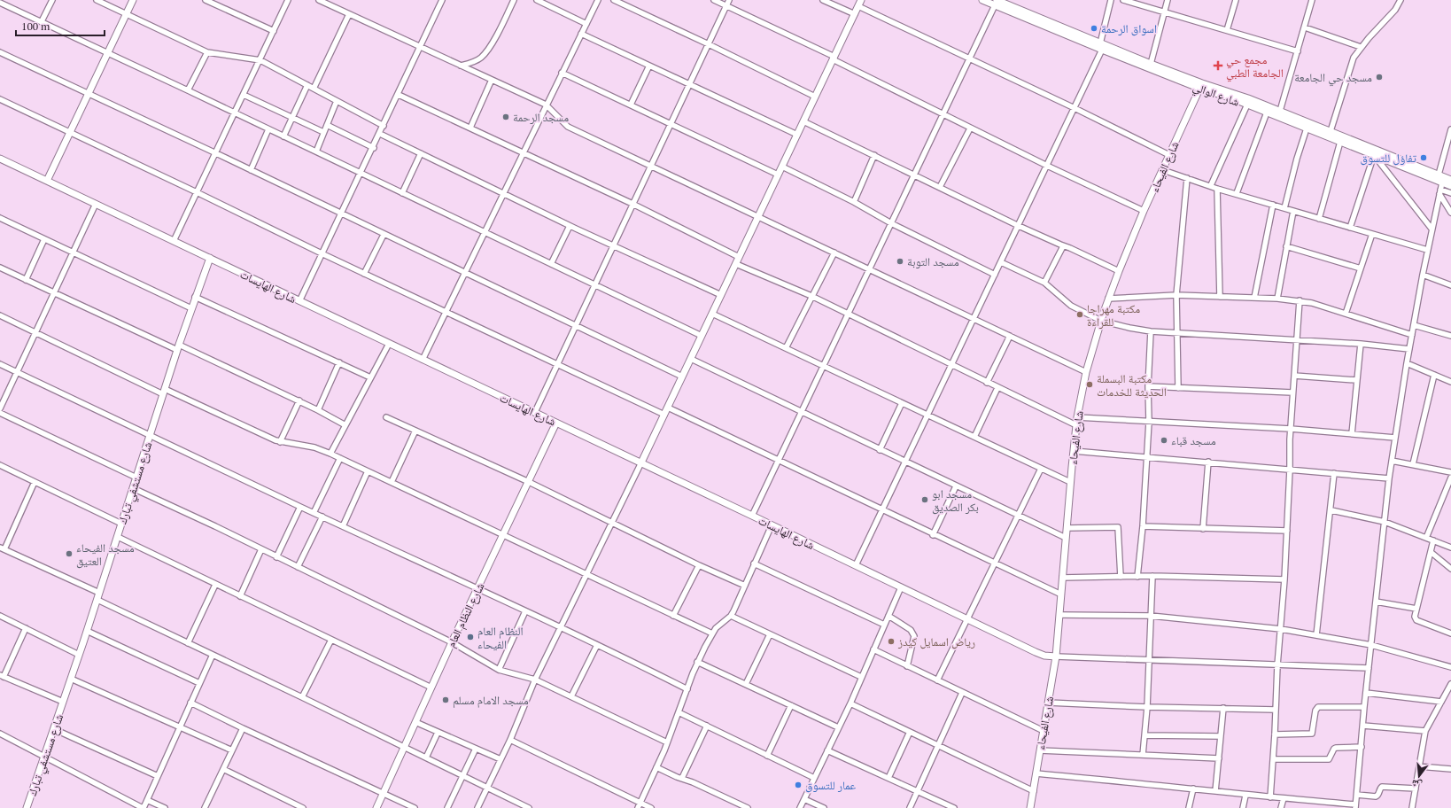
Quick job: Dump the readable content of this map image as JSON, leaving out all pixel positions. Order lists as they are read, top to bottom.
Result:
{
  "streets": {
    "street": [
      "شارع الوالي",
      "شارع الفيحاء",
      "شارع الهايسات",
      "شارع مستشفي تبارك",
      "شارع النظام العام"
    ]
  },
  "crossings": [
    ["شارع الوالي", "شارع الفيحاء"],
    ["شارع الفيحاء", "شارع الهايسات"],
    ["شارع الهايسات", "شارع مستشفي تبارك"],
    ["شارع الهايسات", "شارع النظام العام"]
  ],
  "places": {
    "other": [
      "اسواق الرحمة",
      "مسجد حي الجامعة",
      "مسجد الرحمة",
      "تفاؤل للتسوق",
      "مسجد التوبة",
      "مكتبة مهراجا للقراءة",
      "مكتبة البسملة الحديثة للخدمات",
      "مسجد قباء",
      "مسجد ابو بكر الصديق",
      "مسجد الفيحاء العتيق",
      "النظام العام الفيحاء",
      "رياض اسمايل كيدز",
      "مسجد الامام مسلم",
      "عمار للتسوق"
    ],
    "health": ["مجمع حي الجامعة الطبي"]
  },
  "scale_bar": "100 m",
  "north": "bottom"
}
